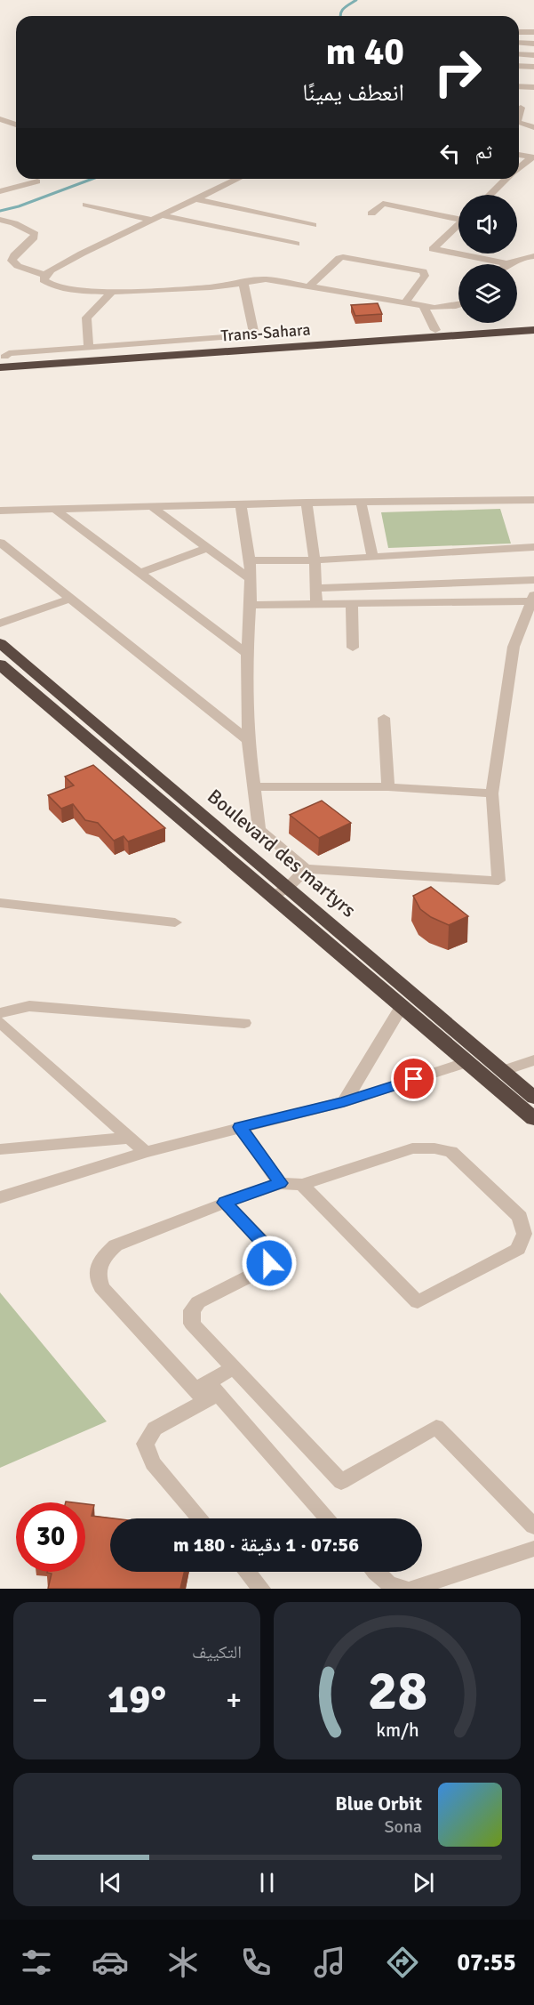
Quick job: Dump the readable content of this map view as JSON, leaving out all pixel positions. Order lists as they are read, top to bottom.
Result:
{
  "streets": {
    "highway": ["Trans-Sahara", "Boulevard des martyrs"]
  },
  "page": {
    "turn": ["40 m", "انعطف يمينًا"],
    "then": "ثم",
    "limit": "30",
    "trip": "07:56 · 1 دقيقة · 180 m",
    "tile": "التكييف",
    "heat": ["−", "19°", "+"],
    "song": ["Blue Orbit", "Sona"],
    "tabs": "07:55",
    "gauge": ["28", "km/h"]
  }
}
